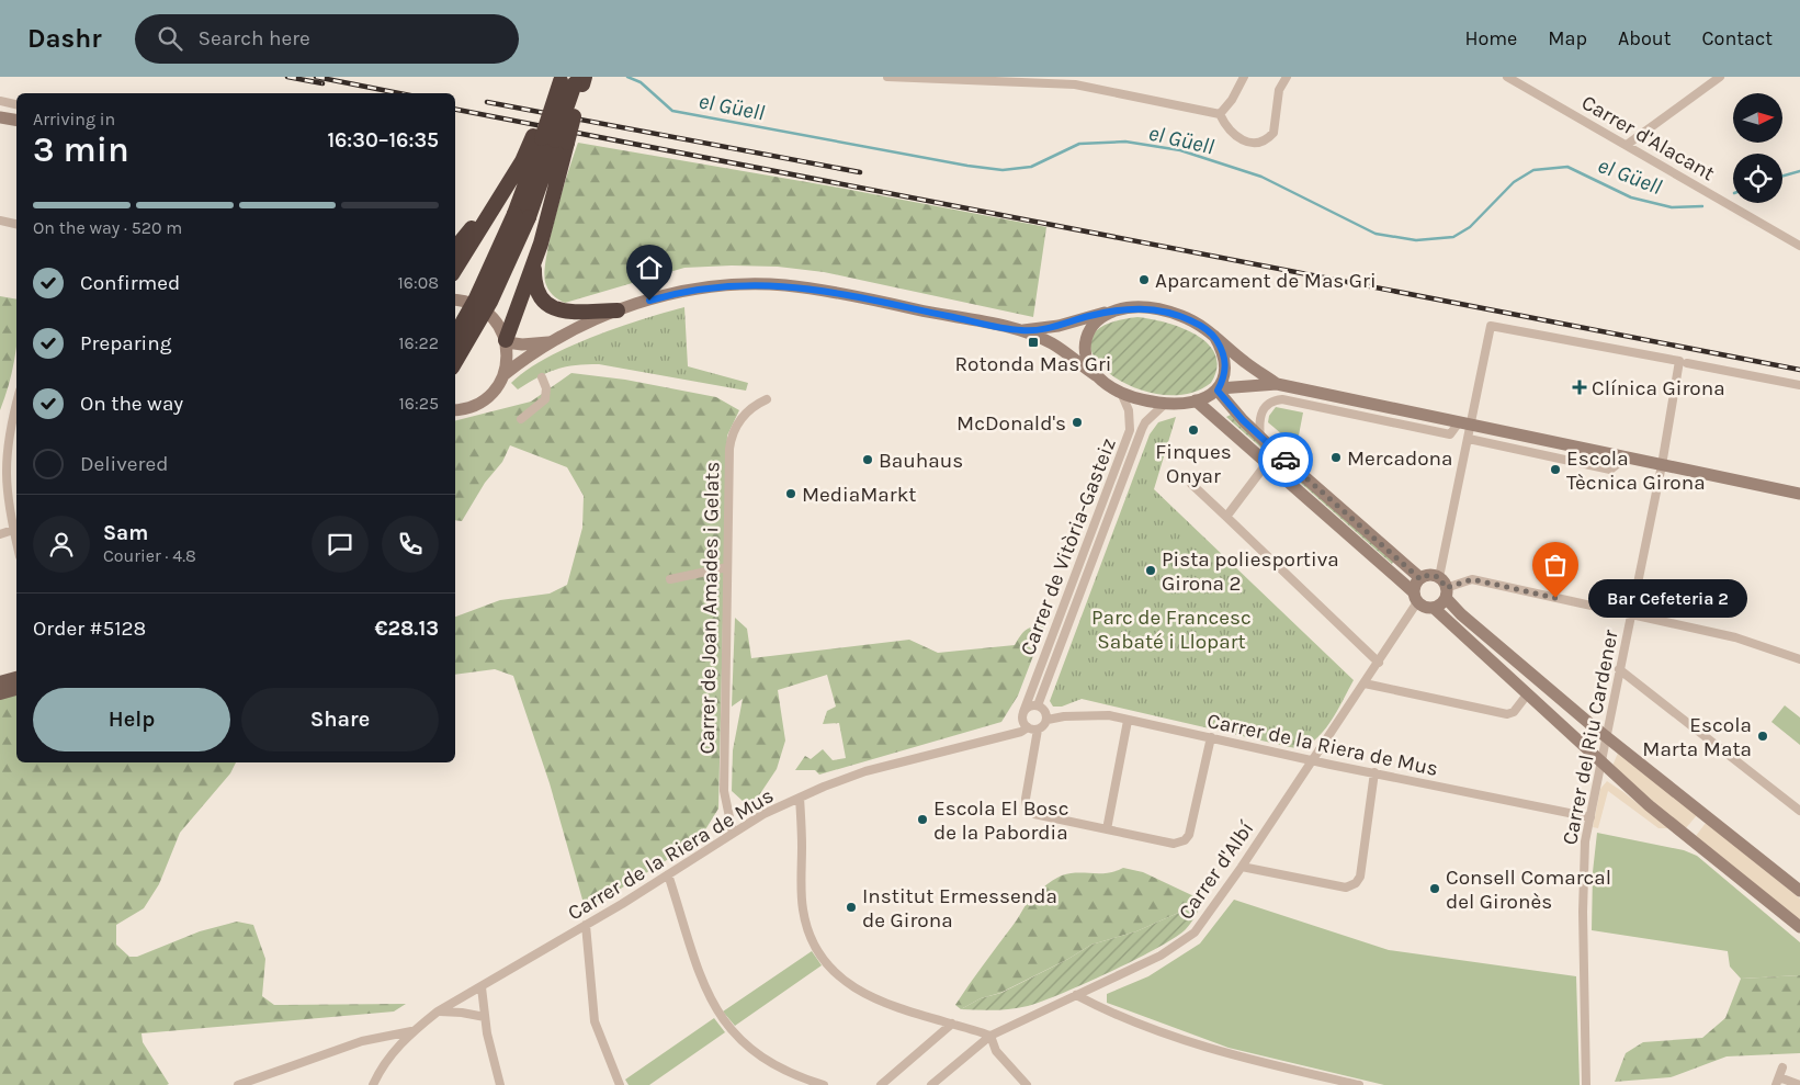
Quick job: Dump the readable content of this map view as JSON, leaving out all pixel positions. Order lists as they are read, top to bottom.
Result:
{
  "streets": {
    "street": [
      "Carrer d'Alacant",
      "Carrer de Vitòria-Gasteiz",
      "Carrer de Joan Amades i Gelats",
      "Carrer del Riu Cardener",
      "Carrer de la Riera de Mus",
      "Carrer d'Albí"
    ]
  },
  "crossings": [
    ["Carrer de Vitòria-Gasteiz", "Carrer de la Riera de Mus"],
    ["Carrer de Joan Amades i Gelats", "Carrer de la Riera de Mus"],
    ["Carrer del Riu Cardener", "Carrer de la Riera de Mus"],
    ["Carrer de la Riera de Mus", "Carrer d'Albí"]
  ],
  "water": ["el Güell"],
  "parks": ["Parc de Francesc Sabaté i Llopart"],
  "places": {
    "other": [
      "Aparcament de Mas Gri",
      "McDonald's",
      "Finques Onyar",
      "Mercadona",
      "Bauhaus",
      "Escola Tècnica Girona",
      "MediaMarkt",
      "Pista poliesportiva Girona 2",
      "Bar Cefeteria 2",
      "Escola Marta Mata",
      "Escola El Bosc de la Pabordia",
      "Consell Comarcal del Gironès",
      "Institut Ermessenda de Girona"
    ],
    "transit": ["Rotonda Mas Gri"],
    "health": ["Clínica Girona"]
  },
  "north": "right",
  "page": {
    "header": "Dashr",
    "search": "Search here",
    "nav": [
      "Home",
      "Map",
      "About",
      "Contact"
    ],
    "heading": ["3 min", "Arriving in", "16:30–16:35"],
    "panel": [
      "Sam",
      "Courier · 4.8",
      "Order #5128",
      "€28.13"
    ],
    "bar": "On the way · 520 m",
    "list": [
      ["Confirmed", "16:08"],
      ["Preparing", "16:22"],
      ["On the way", "16:25"],
      "Delivered"
    ],
    "bubble": "Bar Cefeteria 2",
    "buttons": ["Help", "Share"]
  }
}
